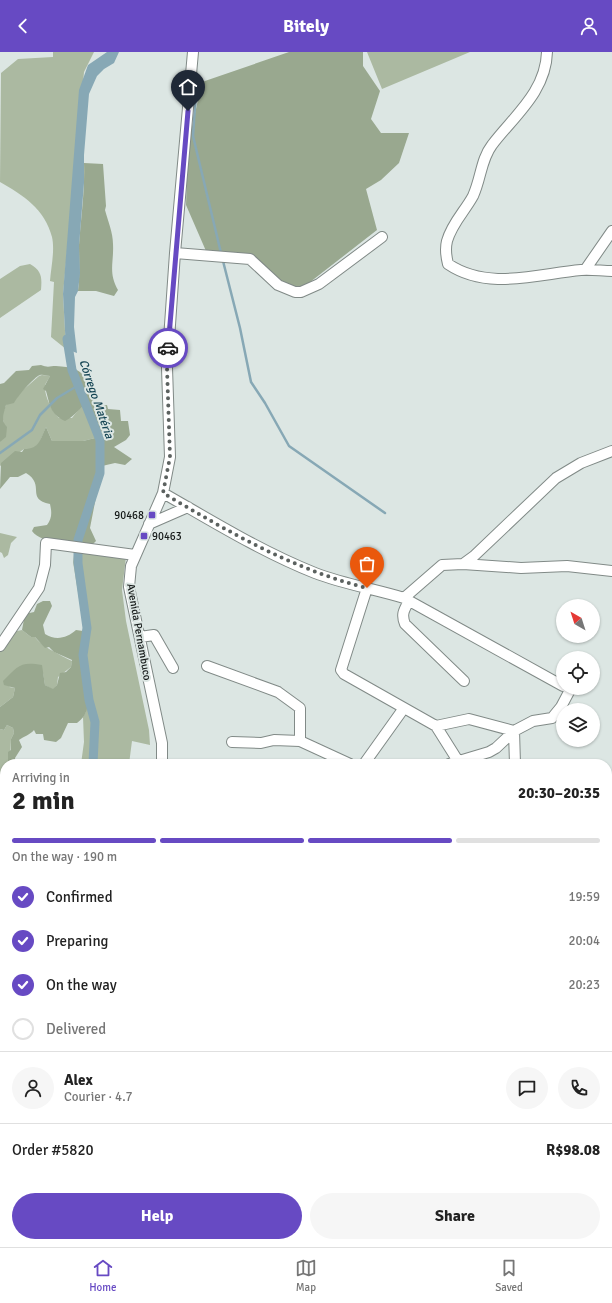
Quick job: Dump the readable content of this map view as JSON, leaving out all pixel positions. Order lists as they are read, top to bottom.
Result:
{
  "streets": {
    "street": ["Avenida Pernambuco"]
  },
  "water": ["Córrego Matéria"],
  "places": {
    "transit": ["90468", "90463"]
  },
  "north": "top left",
  "page": {
    "header": "Bitely",
    "heading": ["2 min", "Arriving in", "20:30–20:35"],
    "panel": [
      "Alex",
      "Courier · 4.7",
      "Order #5820",
      "R$98.08"
    ],
    "bar": "On the way · 190 m",
    "list": [
      ["Confirmed", "19:59"],
      ["Preparing", "20:04"],
      ["On the way", "20:23"],
      "Delivered"
    ],
    "buttons": ["Help", "Share"],
    "tabs": ["Home", "Map", "Saved"]
  }
}
